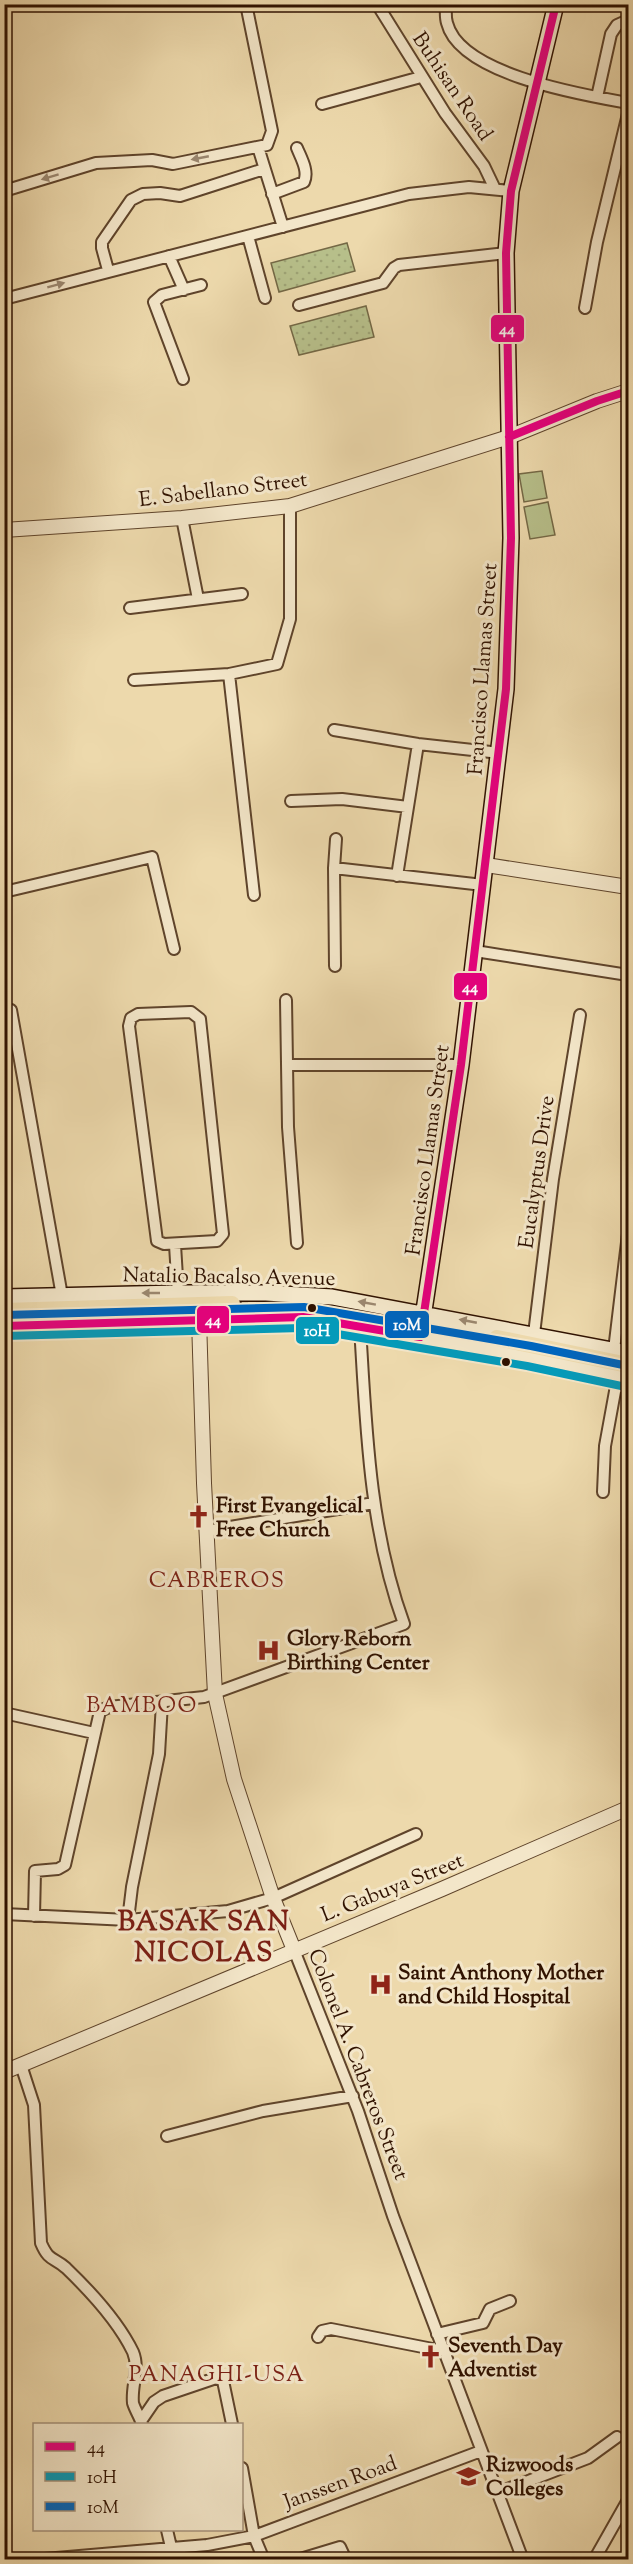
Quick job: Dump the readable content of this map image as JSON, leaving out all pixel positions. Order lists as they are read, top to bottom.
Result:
{
  "streets": {
    "main road": ["Francisco Llamas Street", "Natalio Bacalso Avenue"],
    "street": [
      "Buhisan Road",
      "E. Sabellano Street",
      "Eucalyptus Drive",
      "L. Gabuya Street",
      "Colonel A. Cabreros Street",
      "Janssen Road"
    ]
  },
  "crossings": [
    ["Buhisan Road", "Francisco Llamas Street"],
    ["E. Sabellano Street", "Francisco Llamas Street"],
    ["Francisco Llamas Street", "Natalio Bacalso Avenue"],
    ["Eucalyptus Drive", "Natalio Bacalso Avenue"],
    ["Natalio Bacalso Avenue", "Colonel A. Cabreros Street"],
    ["L. Gabuya Street", "Colonel A. Cabreros Street"],
    ["Colonel A. Cabreros Street", "Janssen Road"]
  ],
  "districts": [
    "CABREROS",
    "BAMBOO",
    "BASAK SAN NICOLAS",
    "PANAGHI-USA"
  ],
  "places": {
    "church": ["First Evangelical Free Church", "Seventh Day Adventist"],
    "hospital": ["Glory Reborn Birthing Center", "Saint Anthony Mother and Child Hospital"],
    "school or university": ["Rizwoods Colleges"]
  },
  "lines": ["transit line 44", "transit line 10M", "transit line 10H"],
  "legend": ["44", "10H", "10M"]
}
